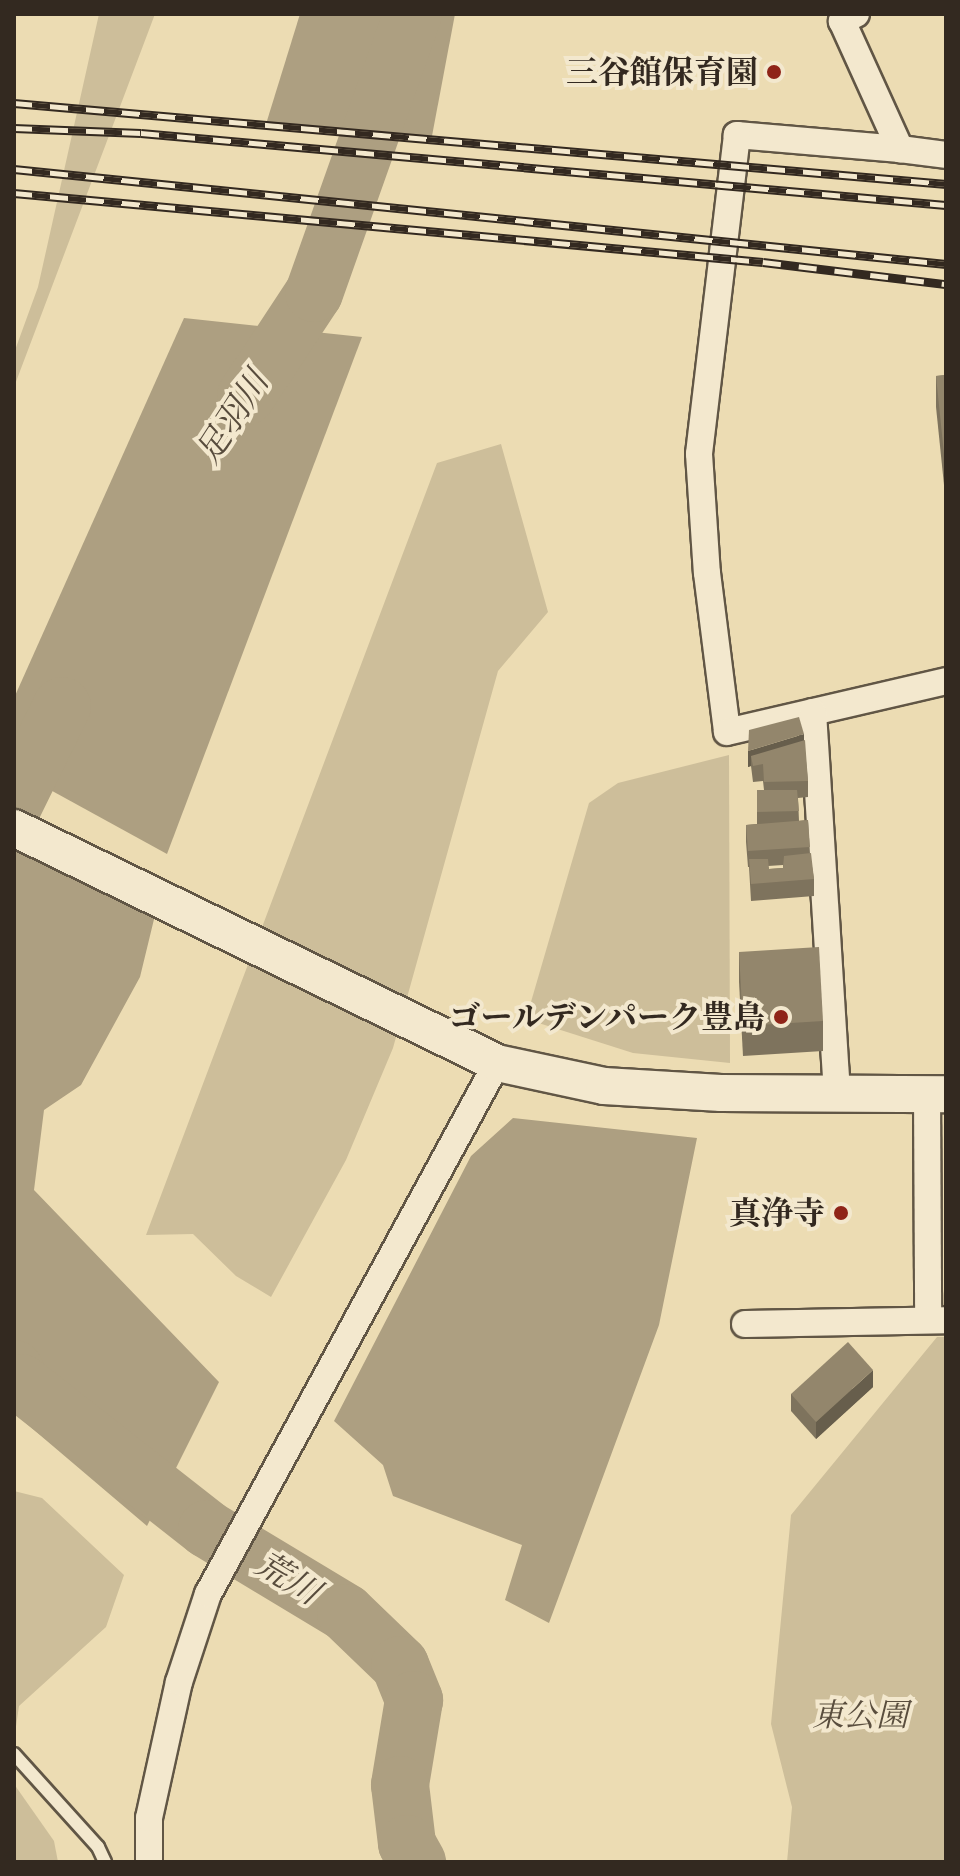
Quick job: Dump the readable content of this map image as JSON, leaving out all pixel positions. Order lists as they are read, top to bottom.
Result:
{
  "water": ["足羽川", "荒川"],
  "parks": ["東公園"],
  "places": ["三谷館保育園", "ゴールデンパーク豊島", "真浄寺"]
}
